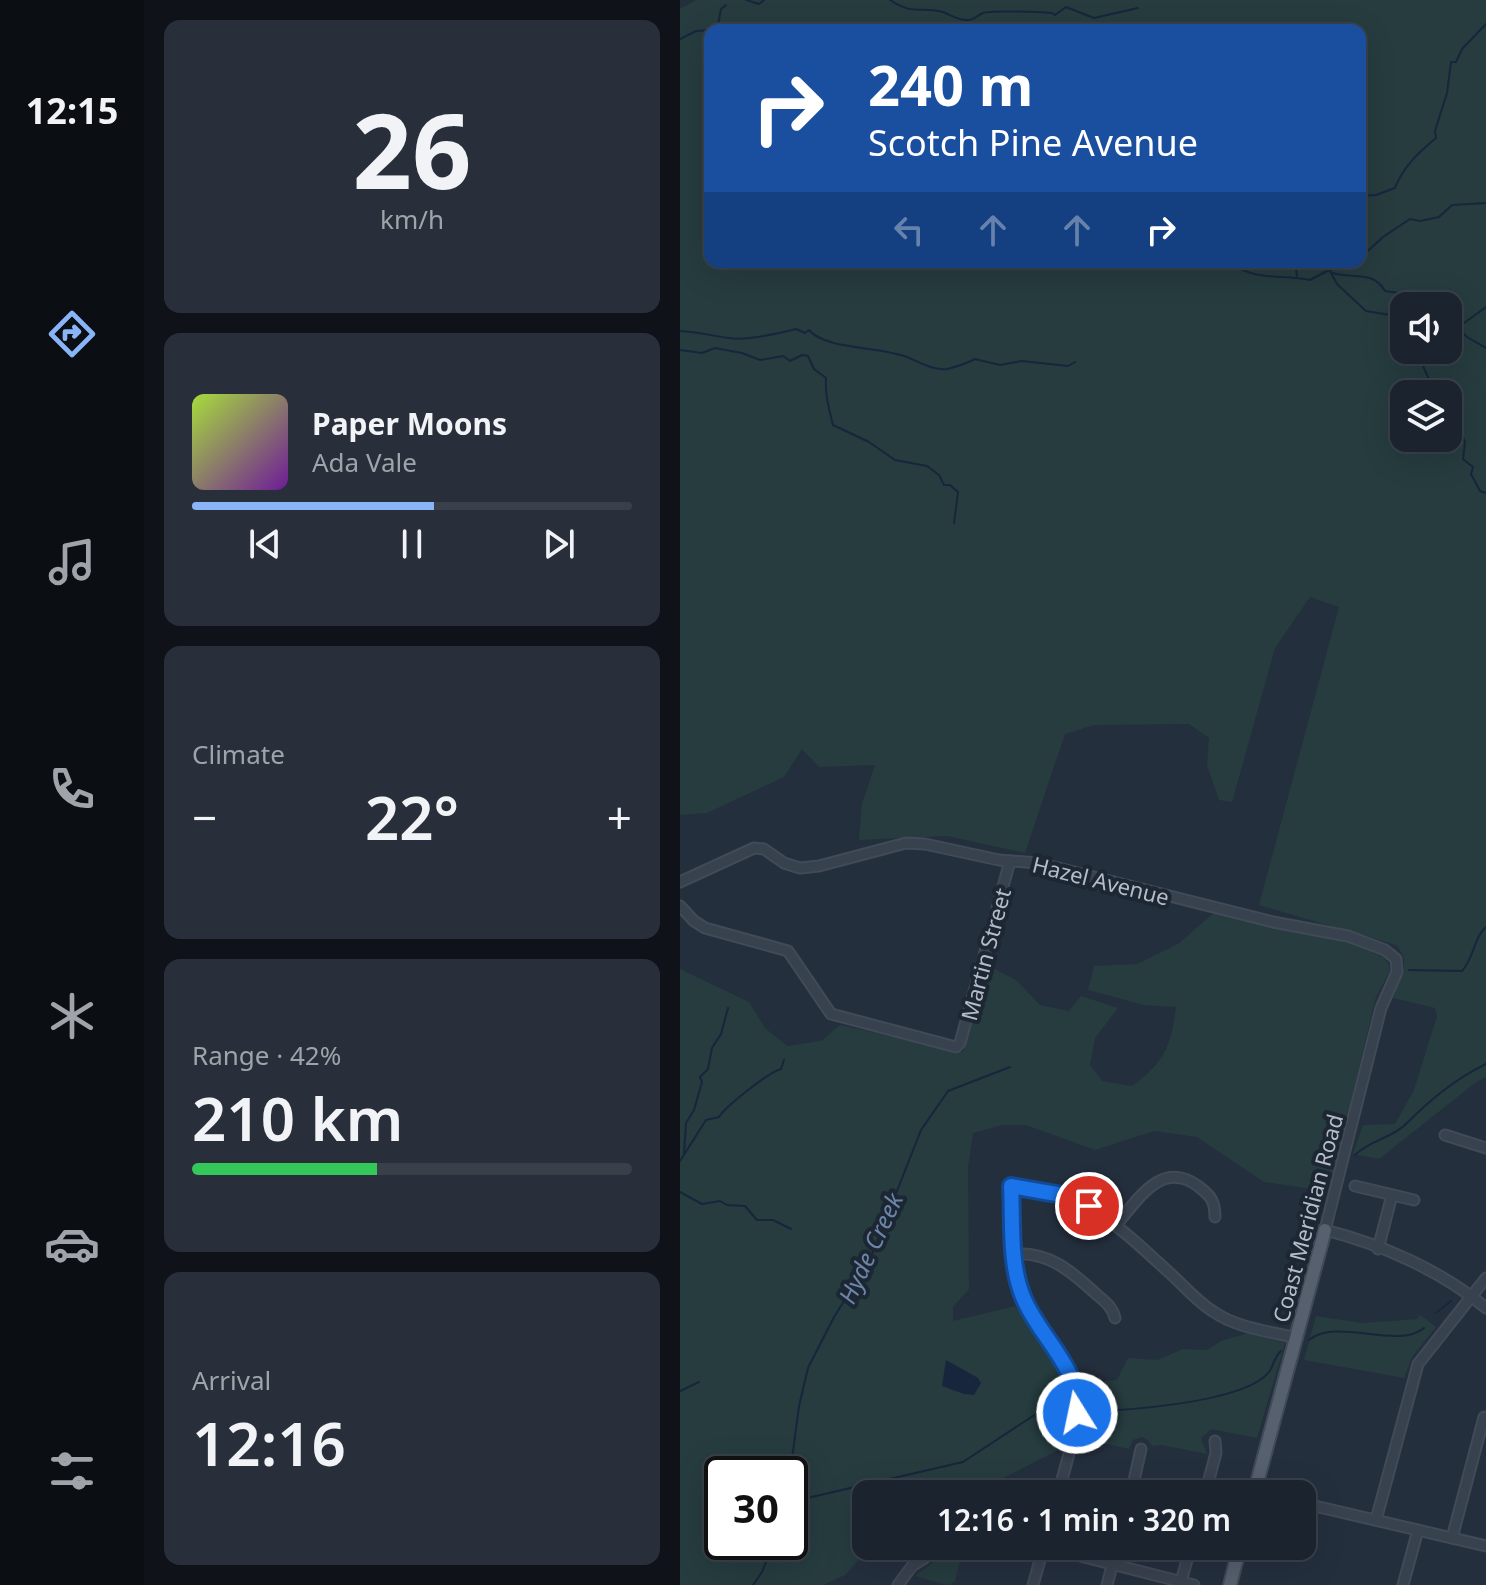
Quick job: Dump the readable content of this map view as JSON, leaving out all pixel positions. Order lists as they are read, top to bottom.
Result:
{
  "streets": {
    "main road": ["Coast Meridian Road"],
    "street": ["Hazel Avenue", "Martin Street"]
  },
  "crossings": [
    ["Hazel Avenue", "Martin Street"],
    ["Hazel Avenue", "Coast Meridian Road"]
  ],
  "water": ["Hyde Creek"],
  "page": {
    "tabs": "12:15",
    "tile": [
      ["26", "km/h"],
      "Climate",
      ["Range · 42%", "210 km"],
      ["Arrival", "12:16"]
    ],
    "turn": ["240 m", "Scotch Pine Avenue"],
    "song": ["Paper Moons", "Ada Vale"],
    "heat": ["−", "22°", "+"],
    "limit": "30",
    "trip": "12:16 · 1 min · 320 m"
  }
}
